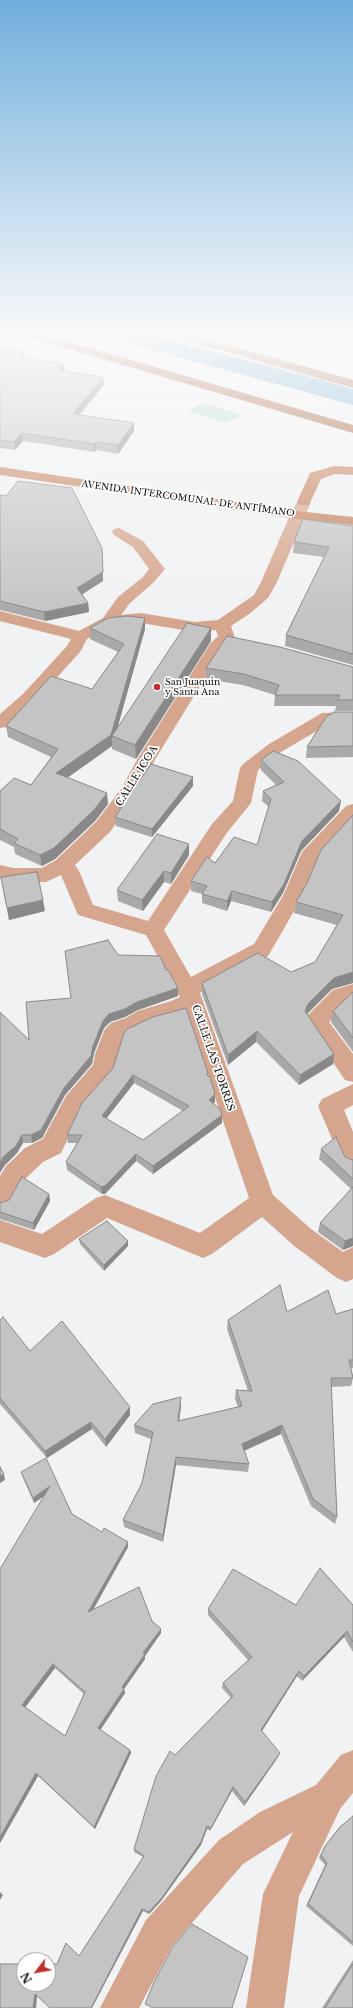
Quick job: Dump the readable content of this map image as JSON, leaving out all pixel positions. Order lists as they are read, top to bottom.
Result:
{
  "streets": {
    "main road": ["AVENIDA INTERCOMUNAL DE ANTÍMANO"],
    "street": ["CALLE ICOA", "CALLE LAS TORRES"]
  },
  "places": ["San Juaquin y Santa Ana"],
  "north": "bottom left"
}
